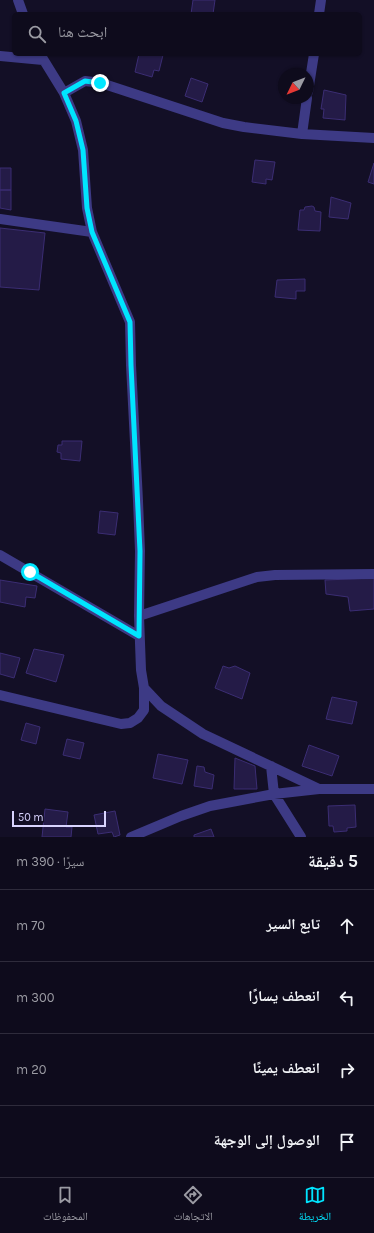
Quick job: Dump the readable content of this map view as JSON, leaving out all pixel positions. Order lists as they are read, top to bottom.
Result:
{
  "scale_bar": "50 m",
  "north": "bottom left",
  "page": {
    "search": "ابحث هنا",
    "scale": "50 m",
    "heading": ["5 دقيقة", "سيرًا · 390 m"],
    "list": [
      ["تابع السير", "70 m"],
      ["انعطف يسارًا", "300 m"],
      ["انعطف يمينًا", "20 m"],
      "الوصول إلى الوجهة"
    ],
    "nav": ["الخريطة", "الاتجاهات", "المحفوظات"]
  }
}
